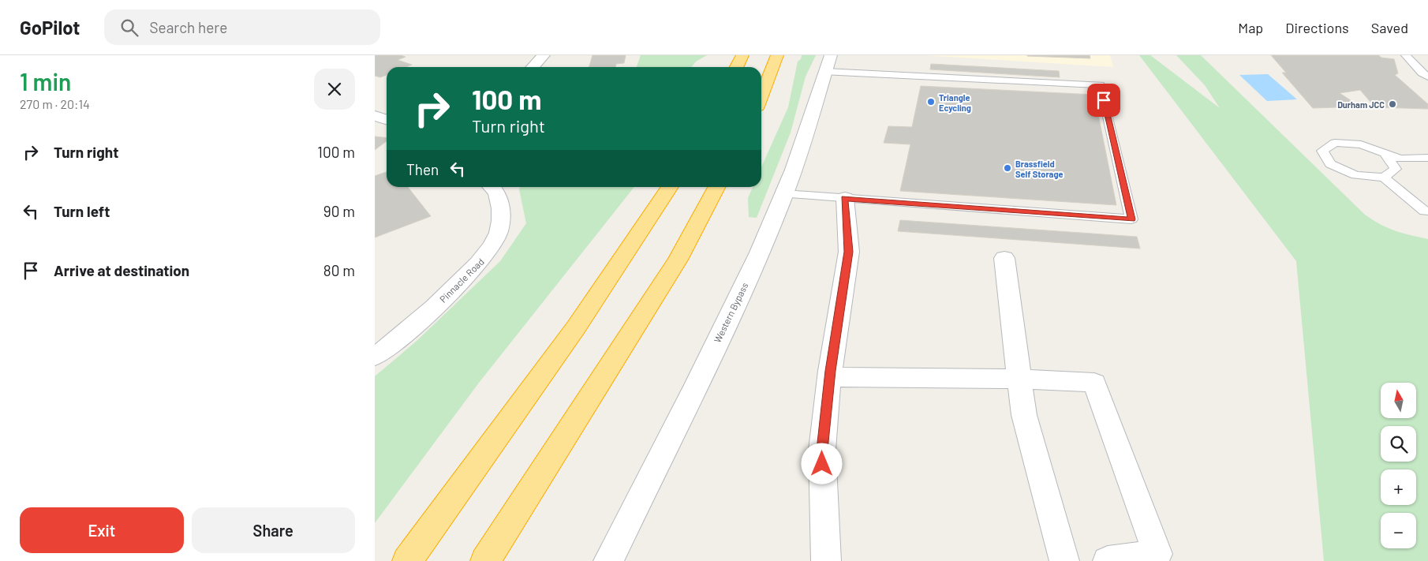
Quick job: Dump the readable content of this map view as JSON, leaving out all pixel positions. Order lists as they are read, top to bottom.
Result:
{
  "streets": {
    "street": ["Pinnacle Road", "Western Bypass"]
  },
  "places": ["Triangle Ecycling", "Durham JCC", "Brassfield Self Storage"],
  "north": "top",
  "page": {
    "header": "GoPilot",
    "search": "Search here",
    "nav": ["Map", "Directions", "Saved"],
    "heading": ["1 min", "270 m · 20:14"],
    "turn": ["100 m", "Turn right"],
    "list": [
      {
        "name": "Turn right",
        "value": "100 m"
      },
      {
        "name": "Turn left",
        "value": "90 m"
      },
      {
        "name": "Arrive at destination",
        "value": "80 m"
      }
    ],
    "then": "Then",
    "map_buttons": ["+", "−"],
    "buttons": ["Exit", "Share"]
  }
}
